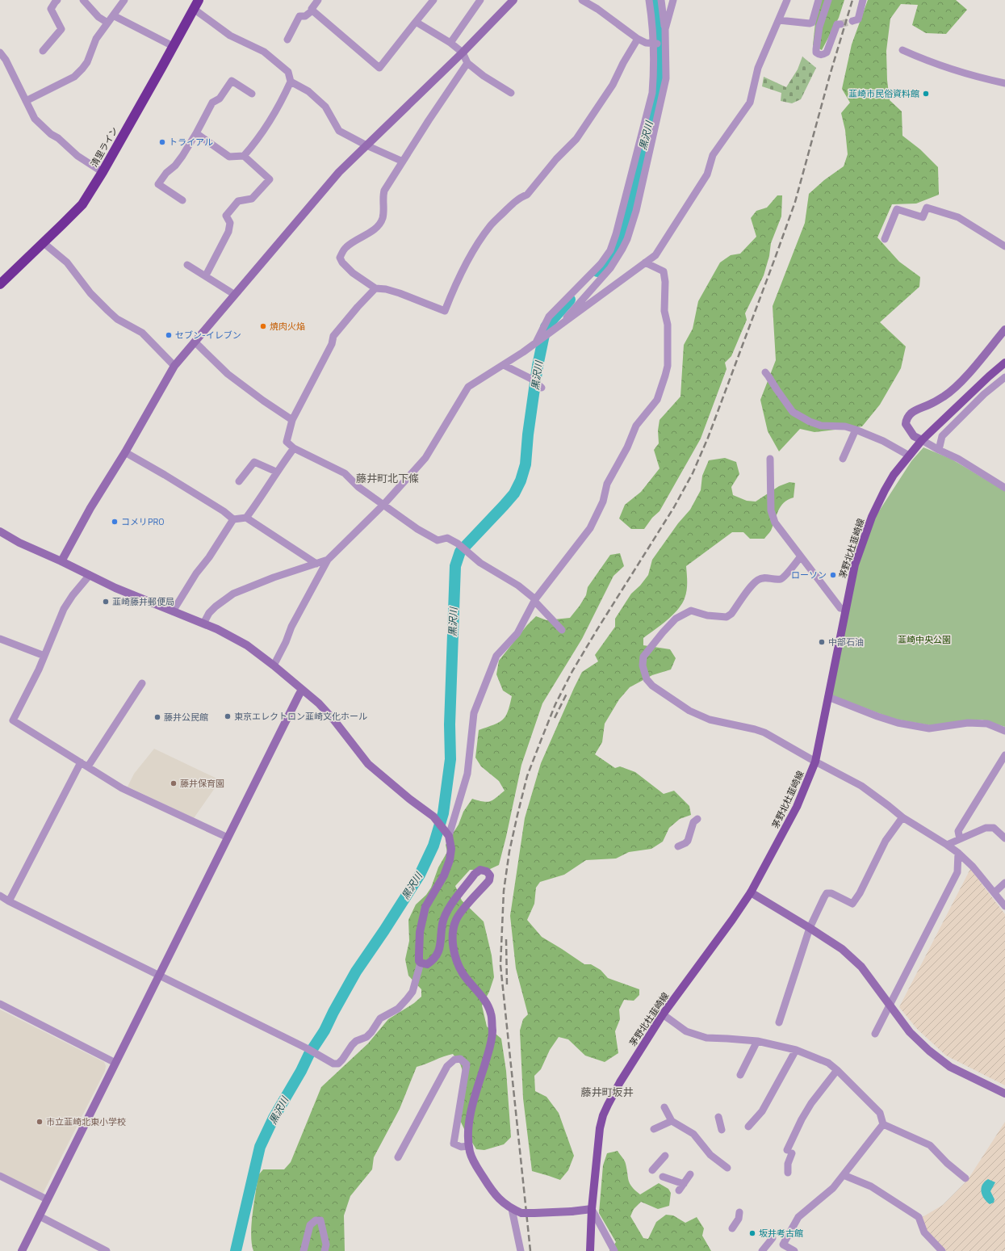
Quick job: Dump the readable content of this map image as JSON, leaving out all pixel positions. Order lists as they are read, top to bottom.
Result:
{
  "streets": {
    "highway": ["清里ライン"],
    "main road": ["茅野北杜韮崎線"]
  },
  "districts": ["藤井町北下條", "藤井町坂井"],
  "water": ["黒沢川"],
  "parks": ["韮崎中央公園"],
  "places": [
    "韮崎市民俗資料館",
    "トライアル",
    "焼肉火焔",
    "セブン-イレブン",
    "コメリPRO",
    "ローソン",
    "韮崎藤井郵便局",
    "中部石油",
    "東京エレクトロン韮崎文化ホール",
    "藤井公民館",
    "藤井保育園",
    "市立韮崎北東小学校",
    "坂井考古館"
  ]
}
